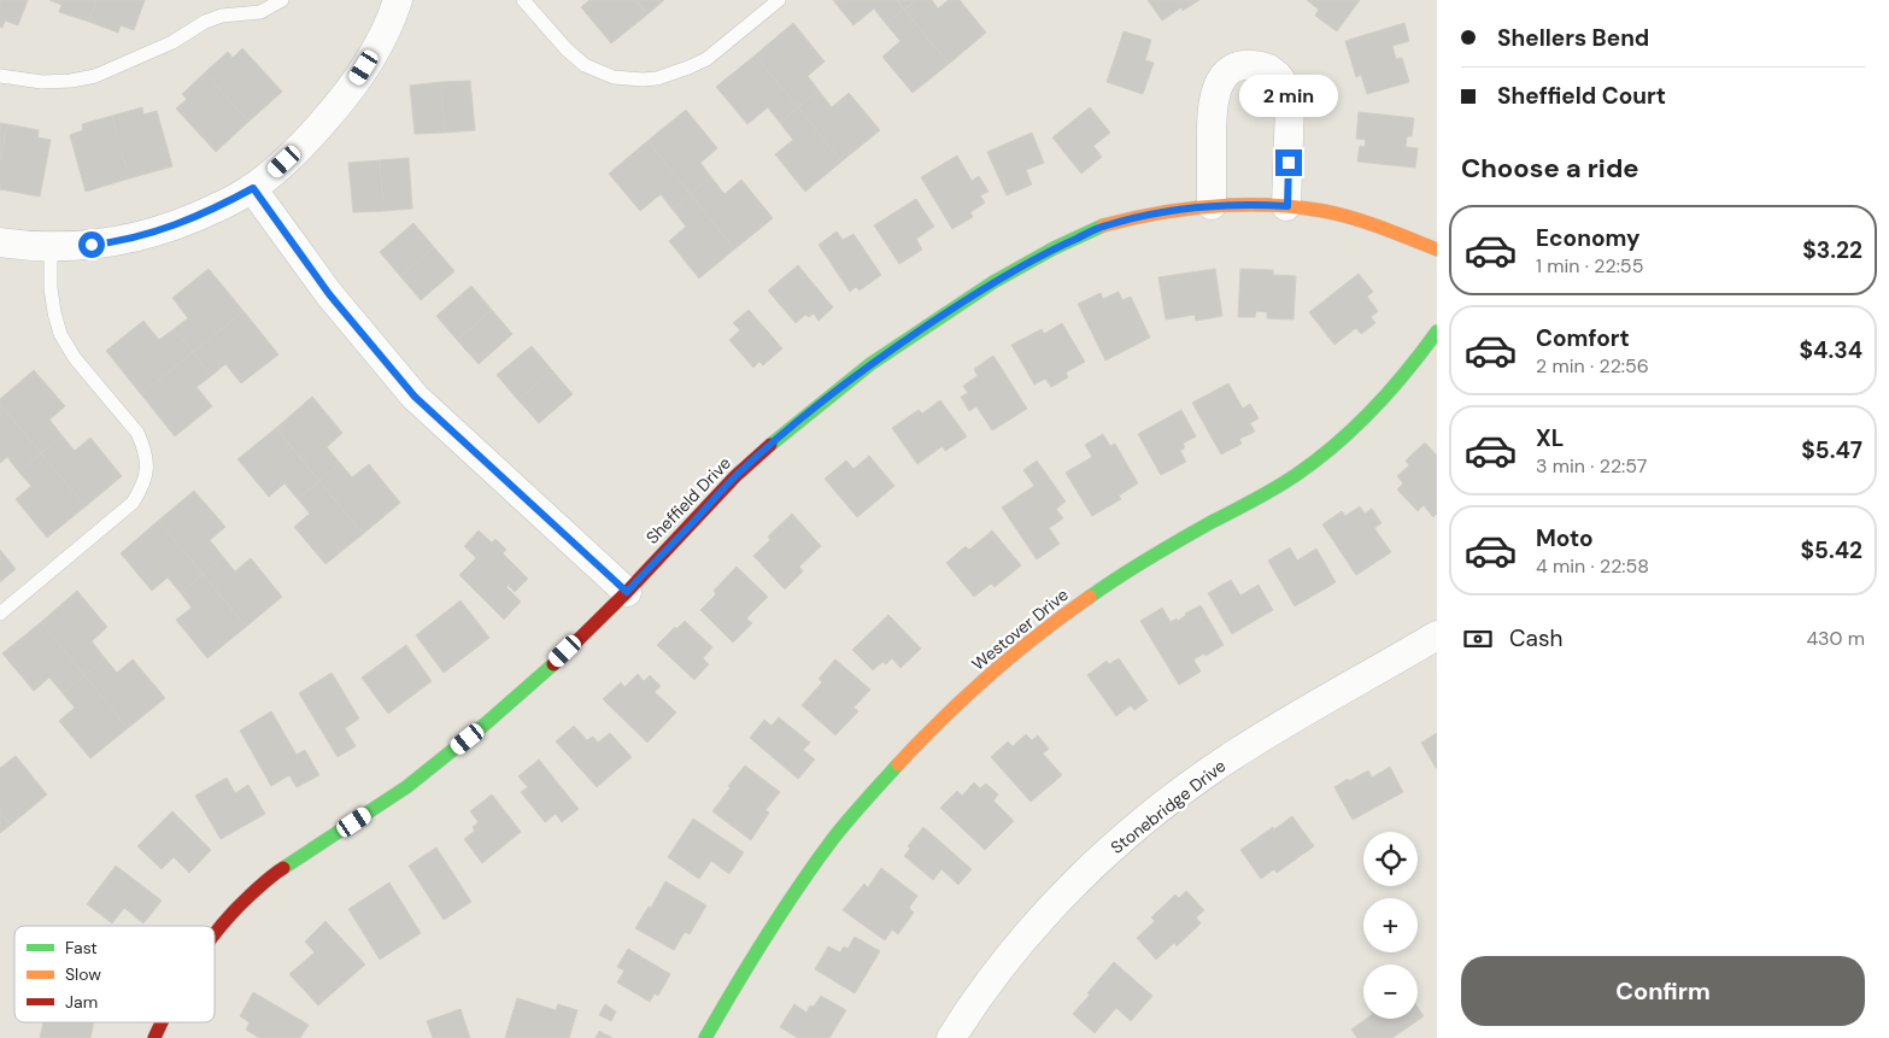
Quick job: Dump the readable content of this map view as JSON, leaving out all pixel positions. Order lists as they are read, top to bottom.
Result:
{
  "streets": {
    "street": ["Sheffield Drive", "Westover Drive", "Stonebridge Drive"]
  },
  "legend": ["Fast", "Slow", "Jam"],
  "page": {
    "banner": ["Shellers Bend", "Sheffield Court"],
    "bubble": "2 min",
    "heading": "Choose a ride",
    "list": [
      {
        "name": "Economy",
        "note": "1 min · 22:55",
        "value": "$3.22"
      },
      {
        "name": "Comfort",
        "note": "2 min · 22:56",
        "value": "$4.34"
      },
      {
        "name": "XL",
        "note": "3 min · 22:57",
        "value": "$5.47"
      },
      {
        "name": "Moto",
        "note": "4 min · 22:58",
        "value": "$5.42"
      }
    ],
    "pay": ["Cash", "430 m"],
    "map_buttons": ["+", "−"],
    "buttons": "Confirm"
  }
}
